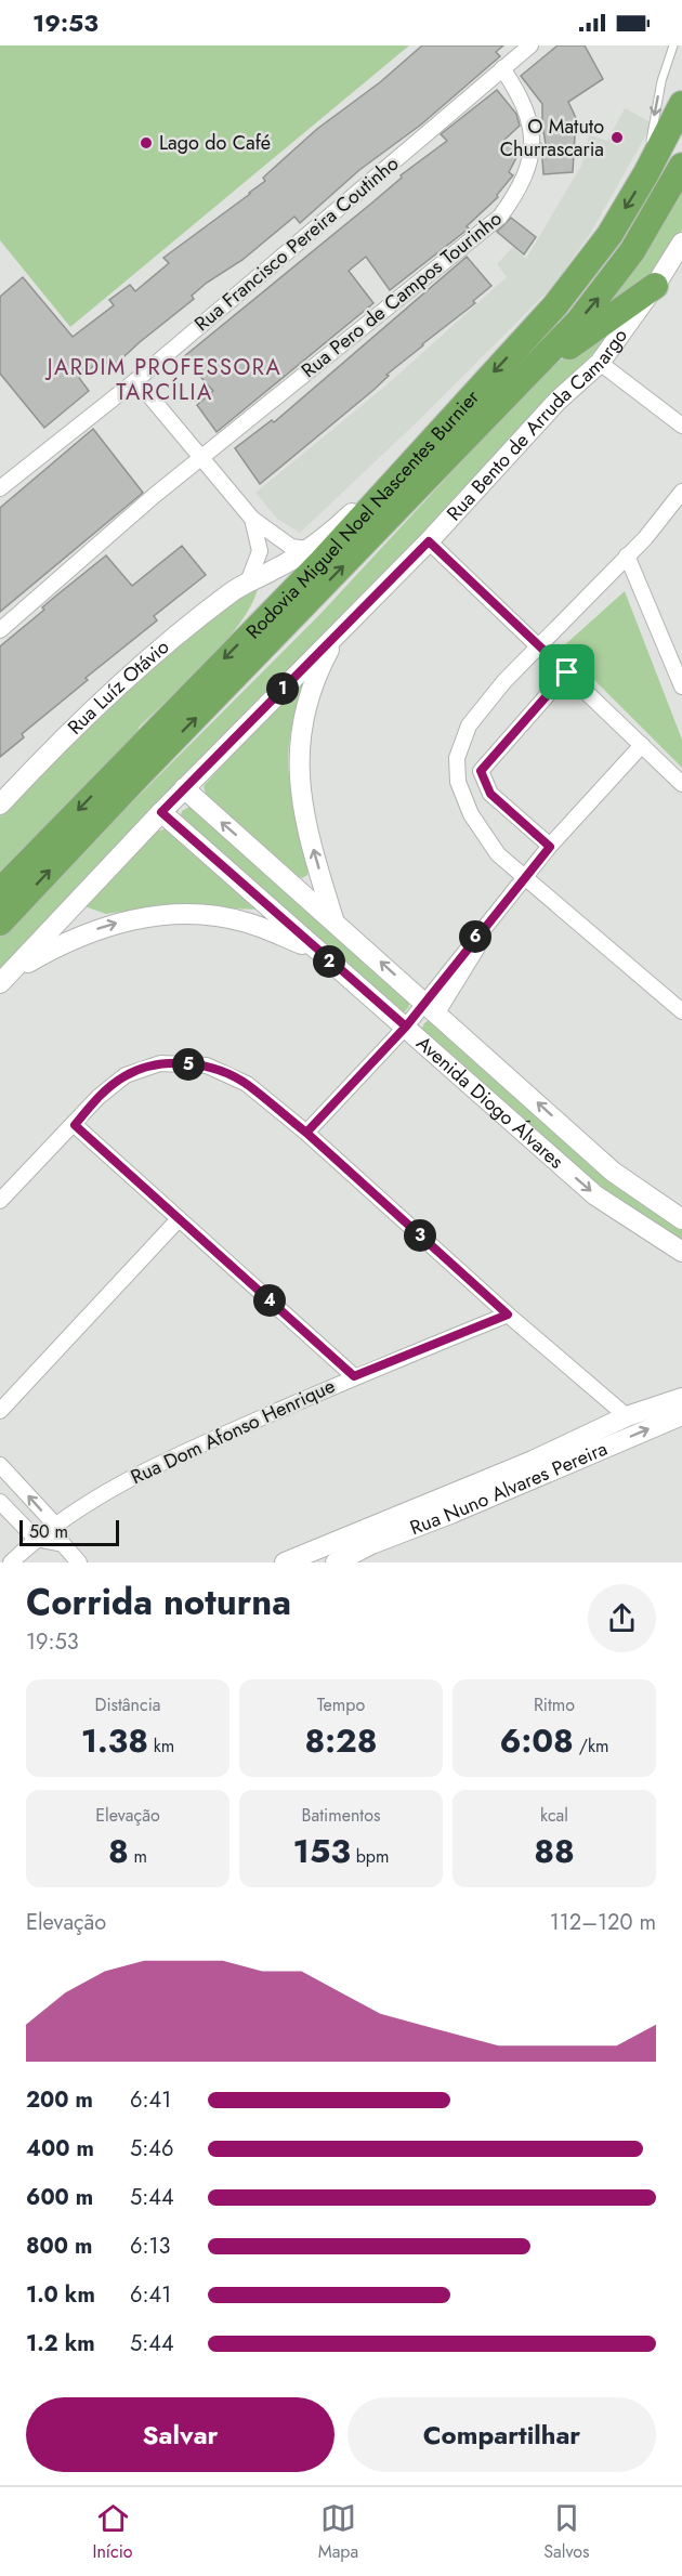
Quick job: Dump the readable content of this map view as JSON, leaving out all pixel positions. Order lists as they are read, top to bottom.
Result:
{
  "streets": {
    "highway": ["Rodovia Miguel Noel Nascentes Burnier"],
    "street": [
      "Rua Francisco Pereira Coutinho",
      "Rua Pero de Campos Tourinho",
      "Rua Bento de Arruda Camargo",
      "Rua Luíz Otávio",
      "Avenida Diogo Álvares",
      "Rua Dom Afonso Henrique",
      "Rua Nuno Alvares Pereira"
    ]
  },
  "crossings": [
    ["Rua Francisco Pereira Coutinho", "Rua Pero de Campos Tourinho"],
    ["Rua Bento de Arruda Camargo", "Avenida Diogo Álvares"],
    ["Rodovia Miguel Noel Nascentes Burnier", "Rua Luíz Otávio"]
  ],
  "districts": ["JARDIM PROFESSORA TARCÍLIA"],
  "places": ["O Matuto Churrascaria", "Lago do Café"],
  "scale_bar": "50 m",
  "page": {
    "status": "19:53",
    "pins": [
      "1",
      "6",
      "2",
      "5",
      "3",
      "4"
    ],
    "scale": "50 m",
    "heading": ["Corrida noturna", "19:53"],
    "stats": [
      ["Distância", "1.38 km"],
      ["Tempo", "8:28"],
      ["Ritmo", "6:08 /km"],
      ["Elevação", "8 m"],
      ["Batimentos", "153 bpm"],
      ["kcal", "88"]
    ],
    "chart": ["Elevação", "112–120 m"],
    "list": [
      {
        "name": "200 m",
        "note": "6:41"
      },
      {
        "name": "400 m",
        "note": "5:46"
      },
      {
        "name": "600 m",
        "note": "5:44"
      },
      {
        "name": "800 m",
        "note": "6:13"
      },
      {
        "name": "1.0 km",
        "note": "6:41"
      },
      {
        "name": "1.2 km",
        "note": "5:44"
      }
    ],
    "buttons": ["Salvar", "Compartilhar"],
    "tabs": ["Início", "Mapa", "Salvos"]
  }
}
